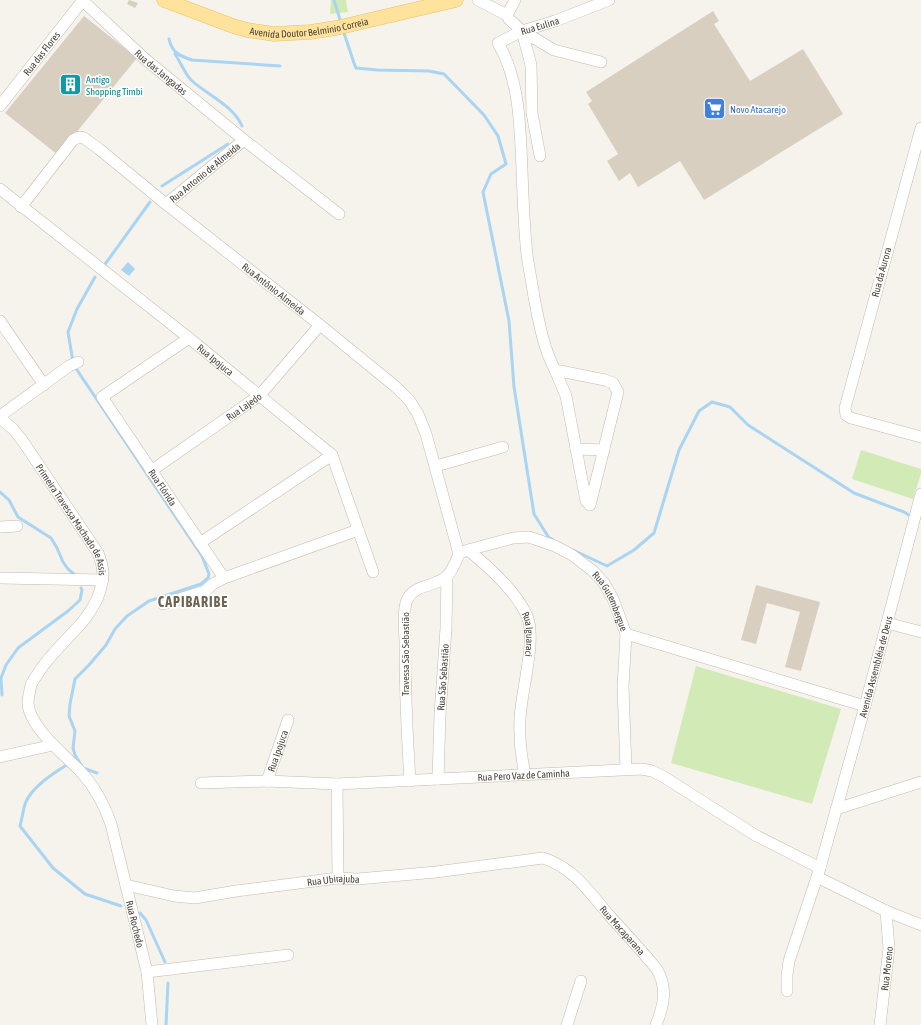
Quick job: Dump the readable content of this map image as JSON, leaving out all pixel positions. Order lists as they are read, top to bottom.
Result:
{
  "streets": {
    "main road": ["Avenida Doutor Belmínio Correia"],
    "street": [
      "Rua Eulina",
      "Rua das Flores",
      "Rua das Jangadas",
      "Rua Antonio de Almeida",
      "Rua da Aurora",
      "Rua Antônio Almeida",
      "Rua Ipojuca",
      "Rua Lajedo",
      "Rua Flórida",
      "Primeira Travessa Machado de Assis",
      "Rua Gutembergue",
      "Rua Iguaraci",
      "Travessa São Sebastião",
      "Avenida Assembléia de Deus",
      "Rua São Sebastião",
      "Rua Pero Vaz de Caminha",
      "Rua Ubirajuba",
      "Rua Rochedo",
      "Rua Macaparana",
      "Rua Moreno"
    ]
  },
  "crossings": [
    ["Rua das Flores", "Rua das Jangadas"],
    ["Rua das Jangadas", "Rua Antonio de Almeida"],
    ["Rua Antonio de Almeida", "Rua Antônio Almeida"],
    ["Rua Antônio Almeida", "Rua Ipojuca"],
    ["Rua Antônio Almeida", "Rua Lajedo"],
    ["Rua Antônio Almeida", "Rua Gutembergue"],
    ["Rua Antônio Almeida", "Rua Iguaraci"],
    ["Rua Ipojuca", "Rua Lajedo"],
    ["Rua Ipojuca", "Rua Flórida"],
    ["Rua Ipojuca", "Rua Pero Vaz de Caminha"],
    ["Rua Lajedo", "Rua Flórida"],
    ["Primeira Travessa Machado de Assis", "Rua Rochedo"],
    ["Rua Gutembergue", "Rua Iguaraci"],
    ["Rua Gutembergue", "Rua Pero Vaz de Caminha"],
    ["Rua Iguaraci", "Rua Pero Vaz de Caminha"],
    ["Travessa São Sebastião", "Rua São Sebastião"],
    ["Travessa São Sebastião", "Rua Pero Vaz de Caminha"],
    ["Avenida Assembléia de Deus", "Rua Pero Vaz de Caminha"],
    ["Rua São Sebastião", "Rua Pero Vaz de Caminha"],
    ["Rua Pero Vaz de Caminha", "Rua Moreno"],
    ["Rua Ubirajuba", "Rua Rochedo"],
    ["Rua Ubirajuba", "Rua Macaparana"]
  ],
  "districts": ["CAPIBARIBE"],
  "places": {
    "building": ["Antigo Shopping Timbi"],
    "supermarket": ["Novo Atacarejo"]
  }
}
